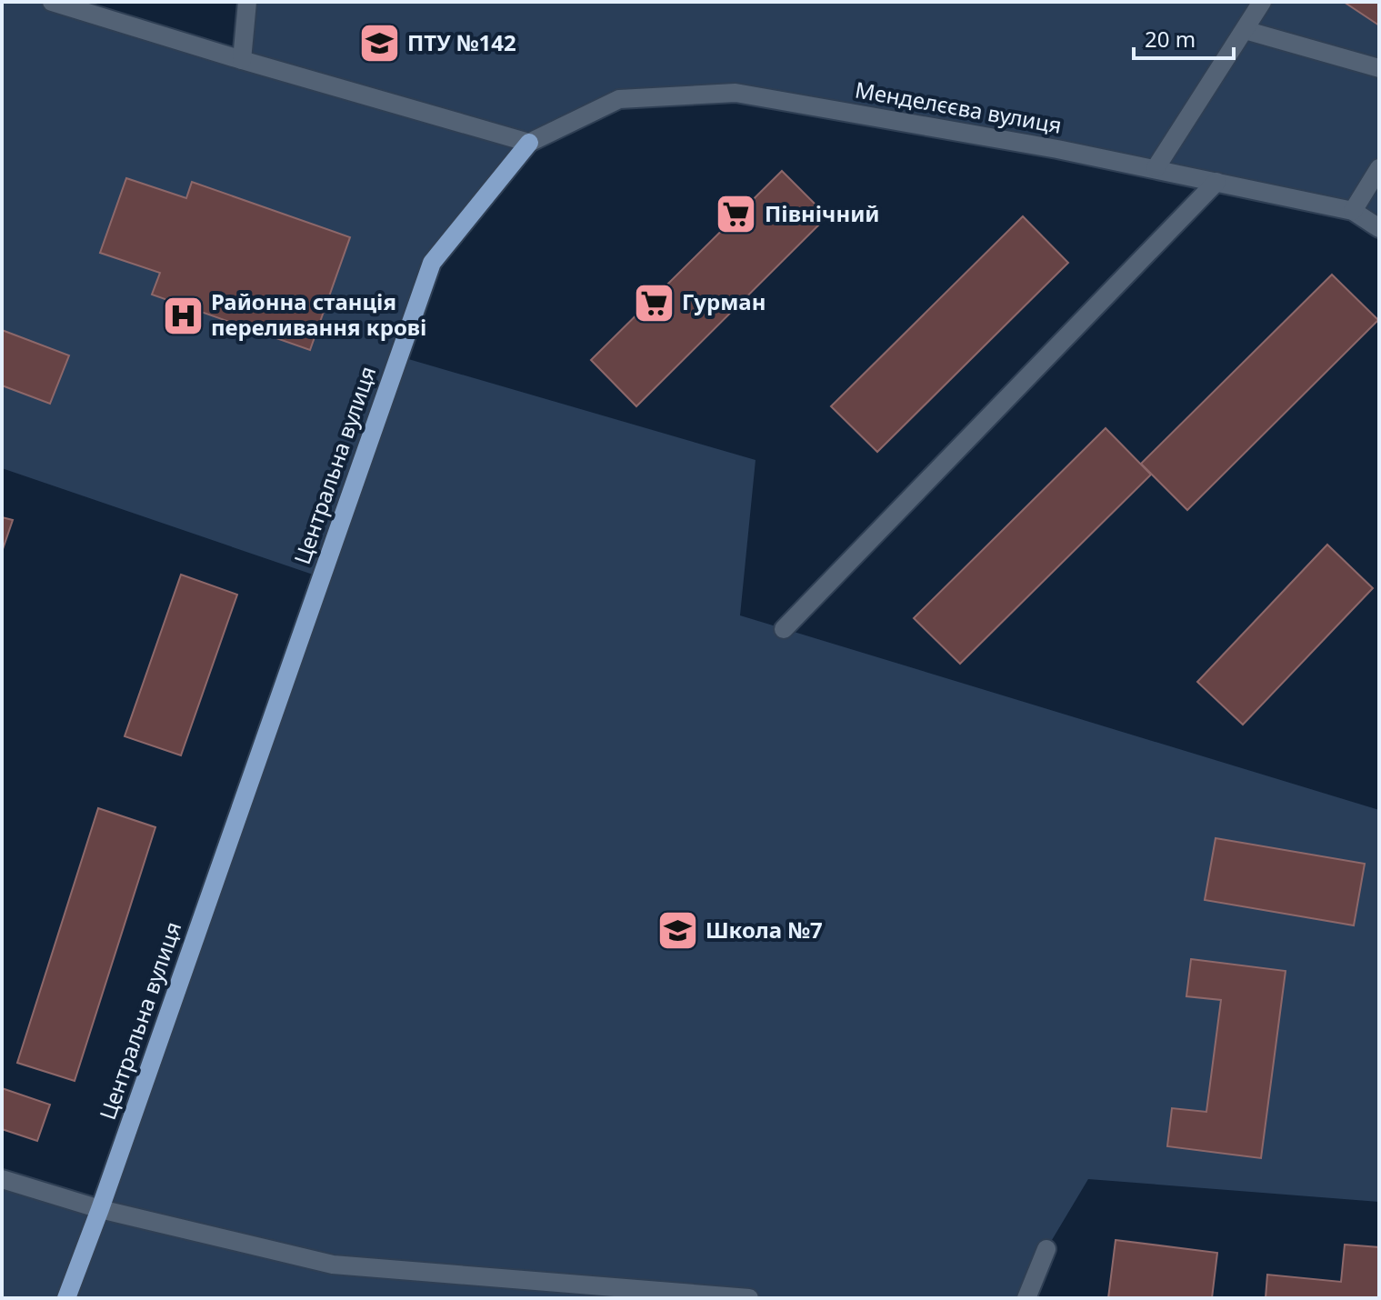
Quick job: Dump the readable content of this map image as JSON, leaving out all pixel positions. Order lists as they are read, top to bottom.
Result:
{
  "streets": {
    "main road": ["Центральна вулиця"],
    "street": ["Менделєєва вулиця"]
  },
  "crossings": [
    ["Менделєєва вулиця", "Центральна вулиця"]
  ],
  "places": {
    "school or university": ["ПТУ №142", "Школа №7"],
    "supermarket": ["Північний", "Гурман"],
    "hospital": ["Районна станція переливання крові"]
  },
  "scale_bar": "20 m"
}
